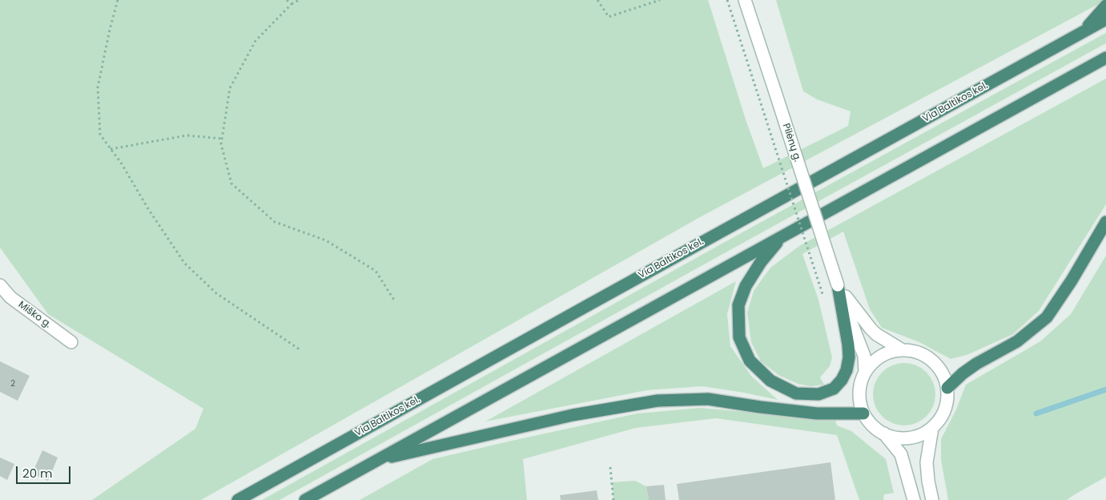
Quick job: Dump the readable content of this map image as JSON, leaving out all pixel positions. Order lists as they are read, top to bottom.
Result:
{
  "streets": {
    "highway": ["Via Baltikos kel."],
    "main road": ["Pilėnų g.", "Miško g."]
  },
  "house_numbers": ["2"],
  "scale_bar": "20 m"
}
